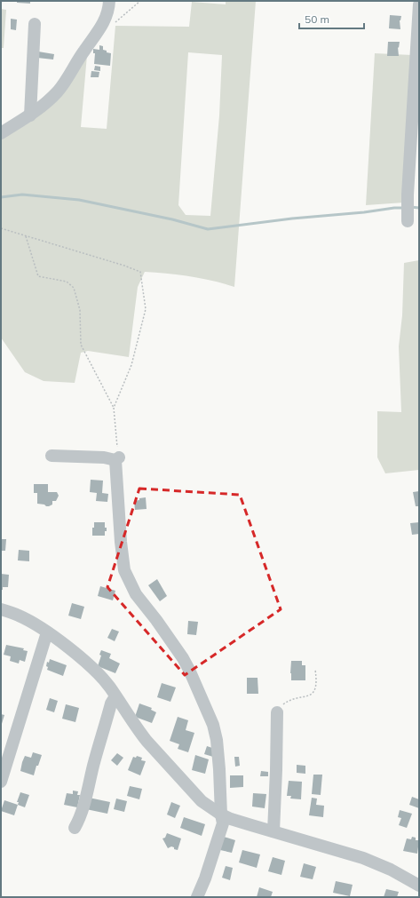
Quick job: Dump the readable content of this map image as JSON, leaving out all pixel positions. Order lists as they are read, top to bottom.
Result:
{
  "scale_bar": "50 m"
}
